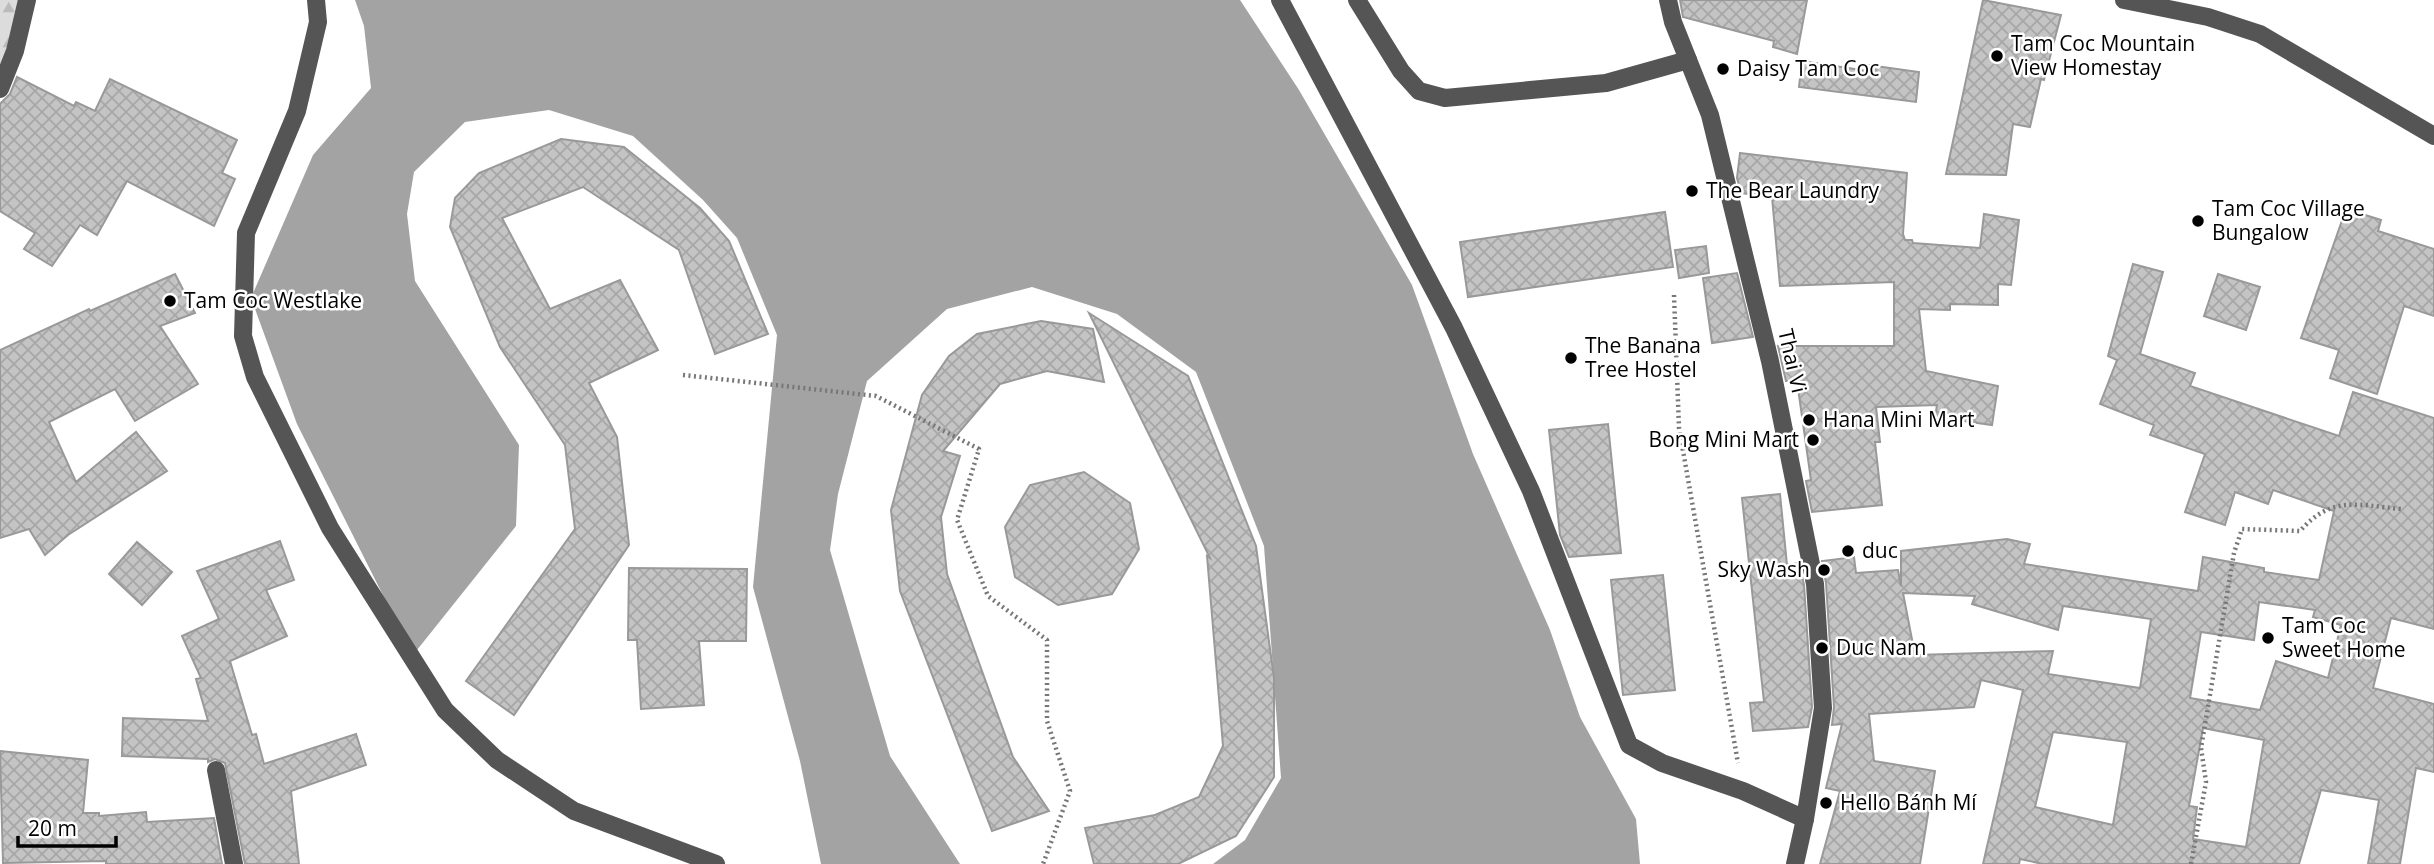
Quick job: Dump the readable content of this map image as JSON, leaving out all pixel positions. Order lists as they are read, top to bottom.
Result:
{
  "streets": {
    "street": ["Thai Vi"]
  },
  "places": [
    "Tam Coc Mountain View Homestay",
    "Daisy Tam Coc",
    "The Bear Laundry",
    "Tam Coc Village Bungalow",
    "Tam Coc Westlake",
    "The Banana Tree Hostel",
    "Hana Mini Mart",
    "Bong Mini Mart",
    "duc",
    "Sky Wash",
    "Tam Coc Sweet Home",
    "Duc Nam",
    "Hello Bánh Mí"
  ],
  "scale_bar": "20 m"
}
